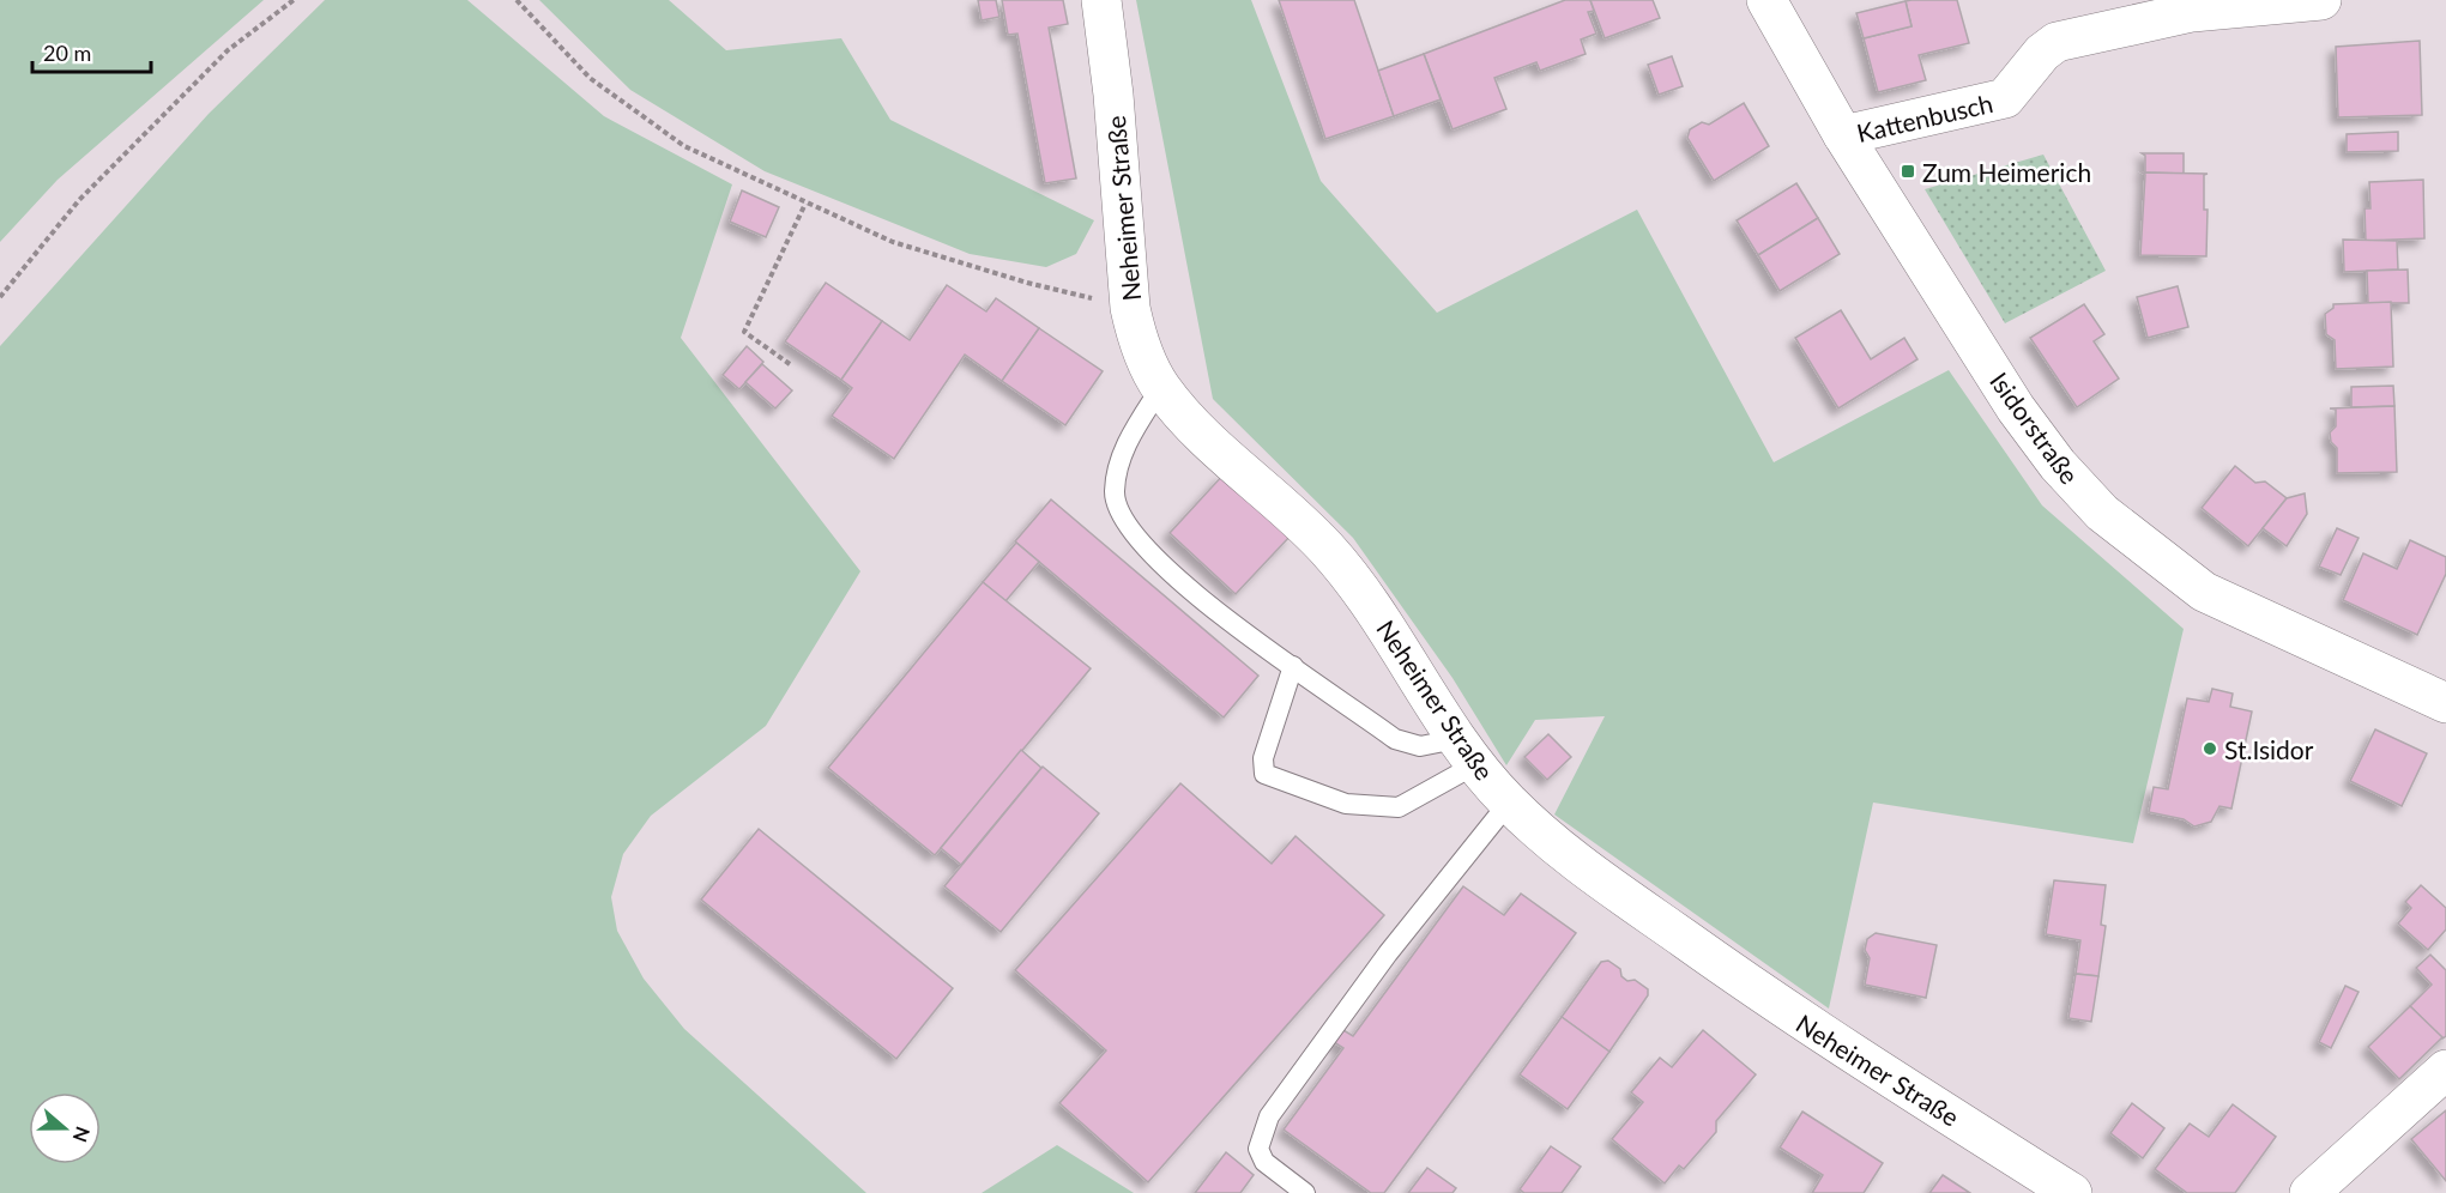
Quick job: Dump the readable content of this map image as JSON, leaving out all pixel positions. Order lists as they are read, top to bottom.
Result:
{
  "streets": {
    "street": ["Kattenbusch", "Neheimer Straße", "Isidorstraße"]
  },
  "crossings": [
    ["Kattenbusch", "Isidorstraße"]
  ],
  "places": {
    "transit": ["Zum Heimerich"],
    "other": ["St.Isidor"]
  },
  "scale_bar": "20 m",
  "north": "right"
}
